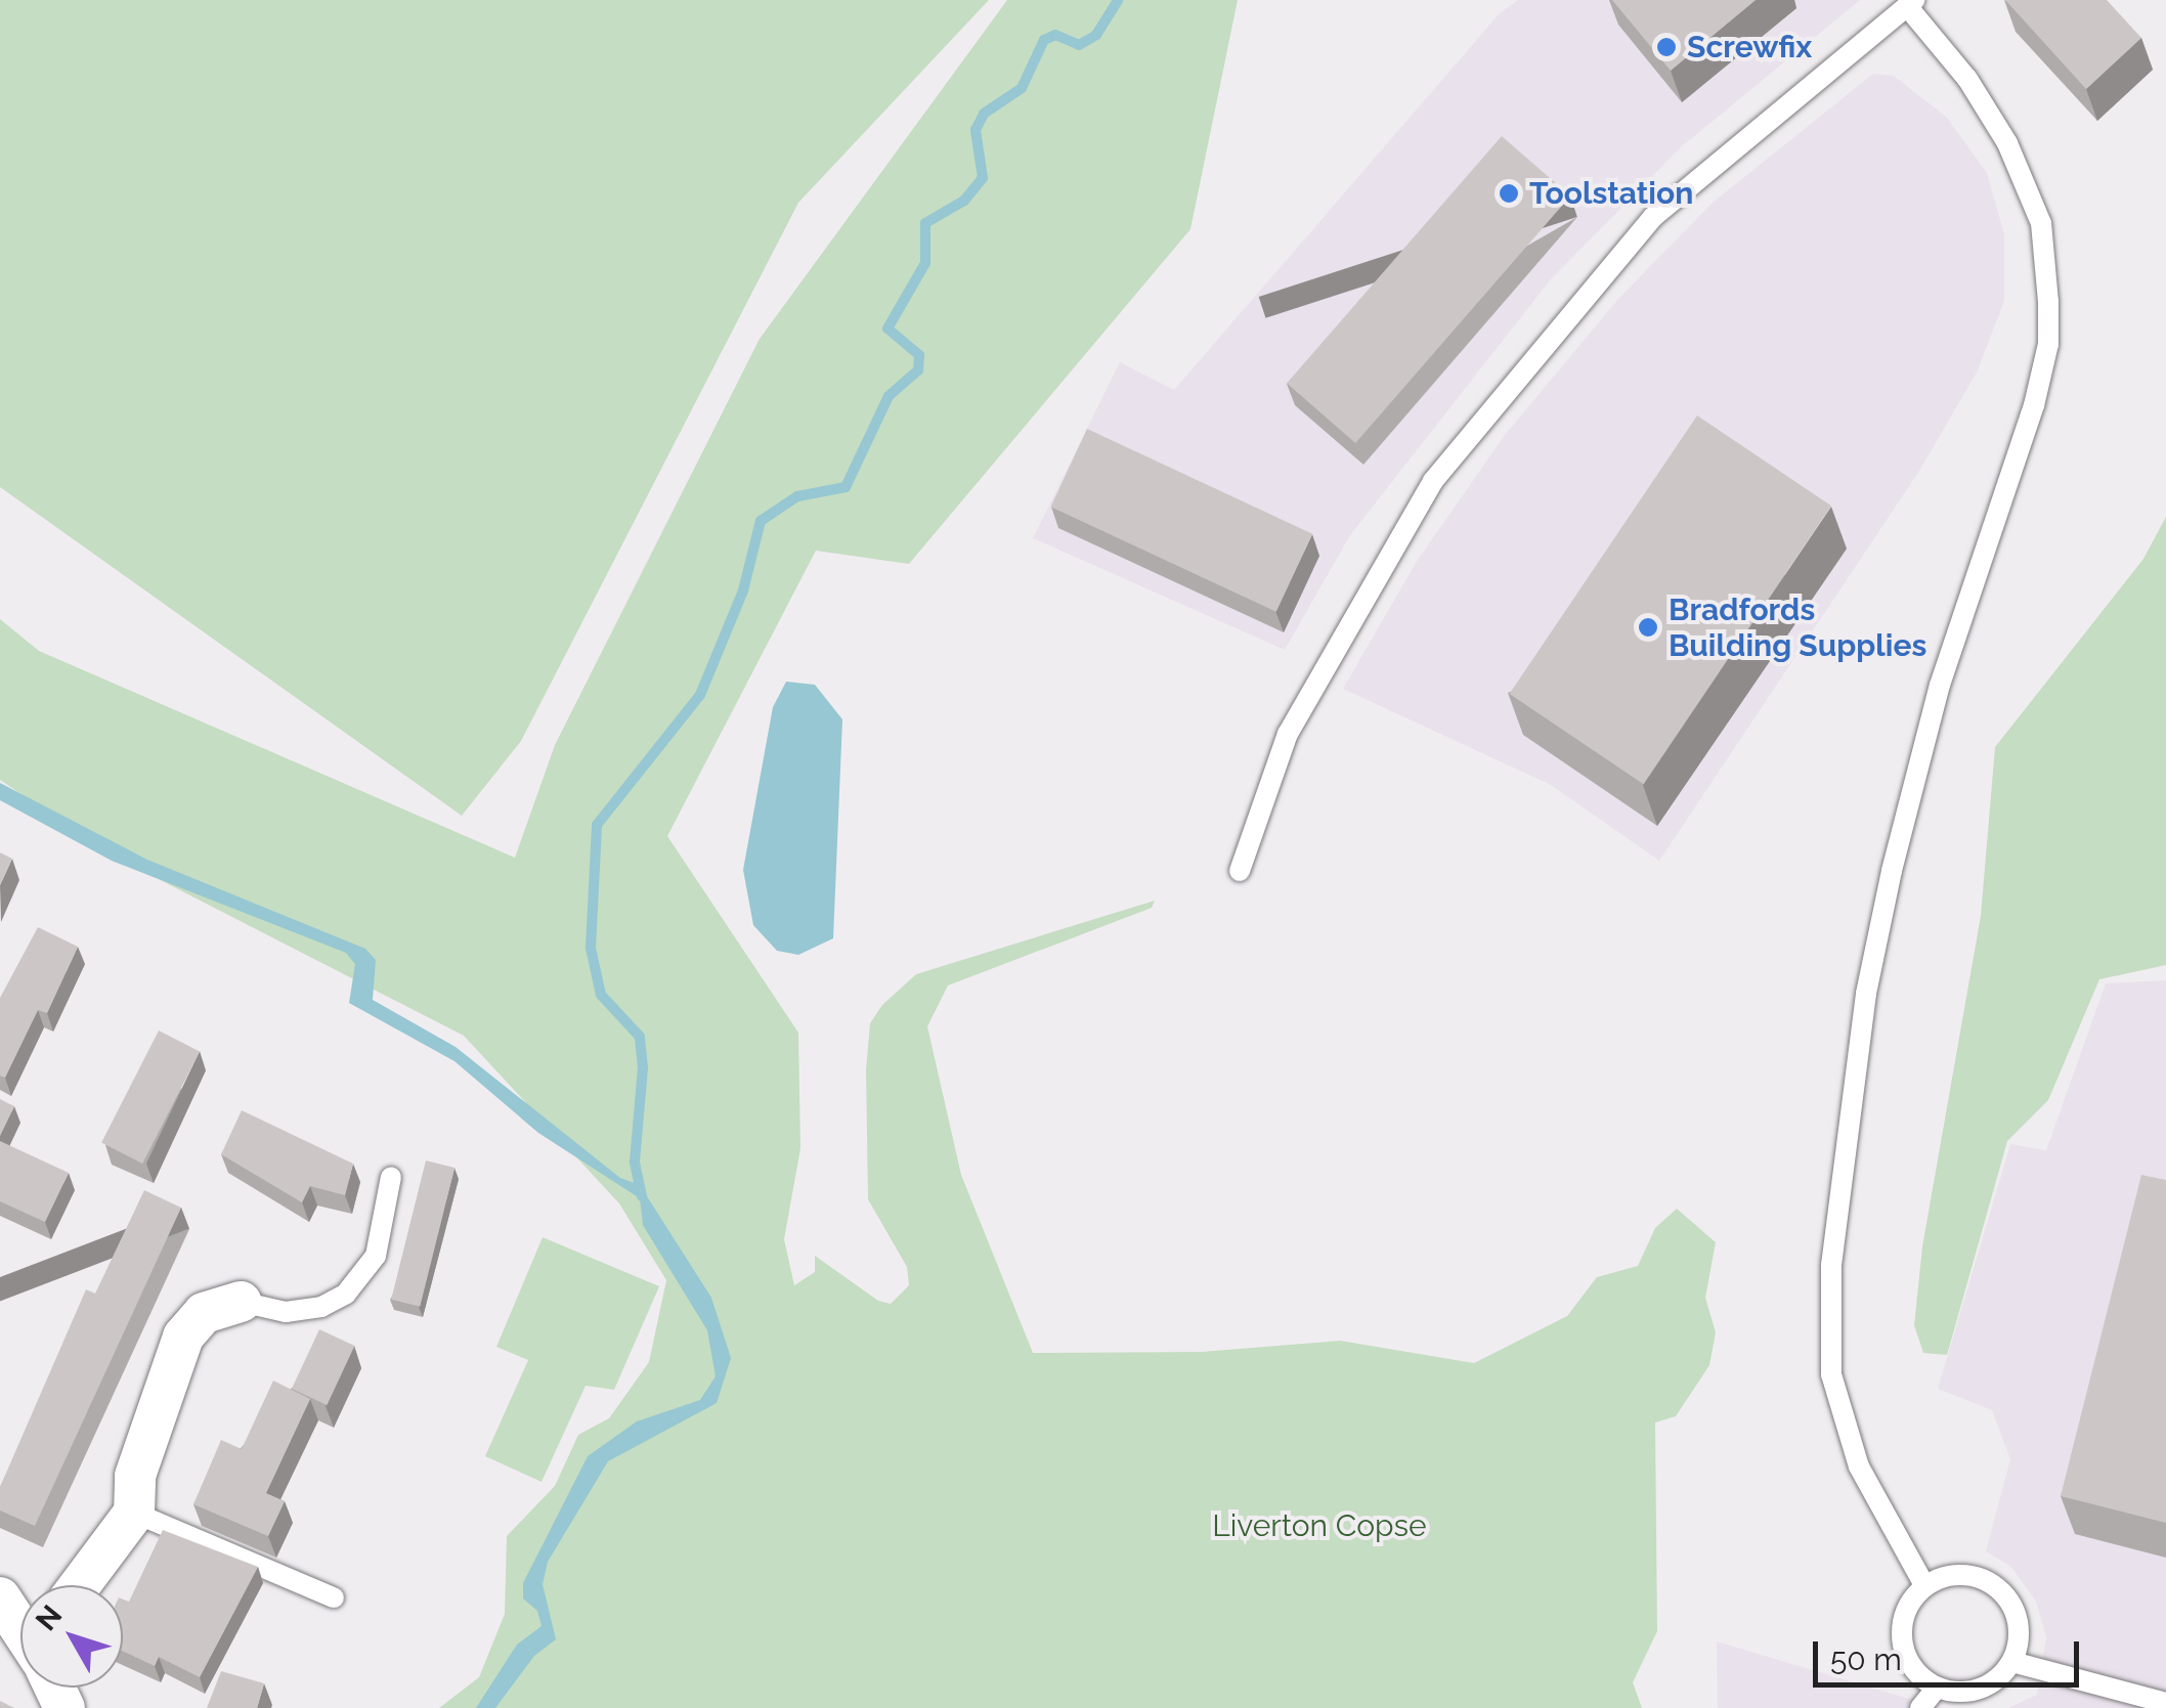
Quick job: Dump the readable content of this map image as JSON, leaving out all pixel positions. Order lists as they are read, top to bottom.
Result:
{
  "parks": ["Liverton Copse"],
  "places": ["Screwfix", "Toolstation", "Bradfords Building Supplies"],
  "scale_bar": "50 m",
  "north": "top left"
}
